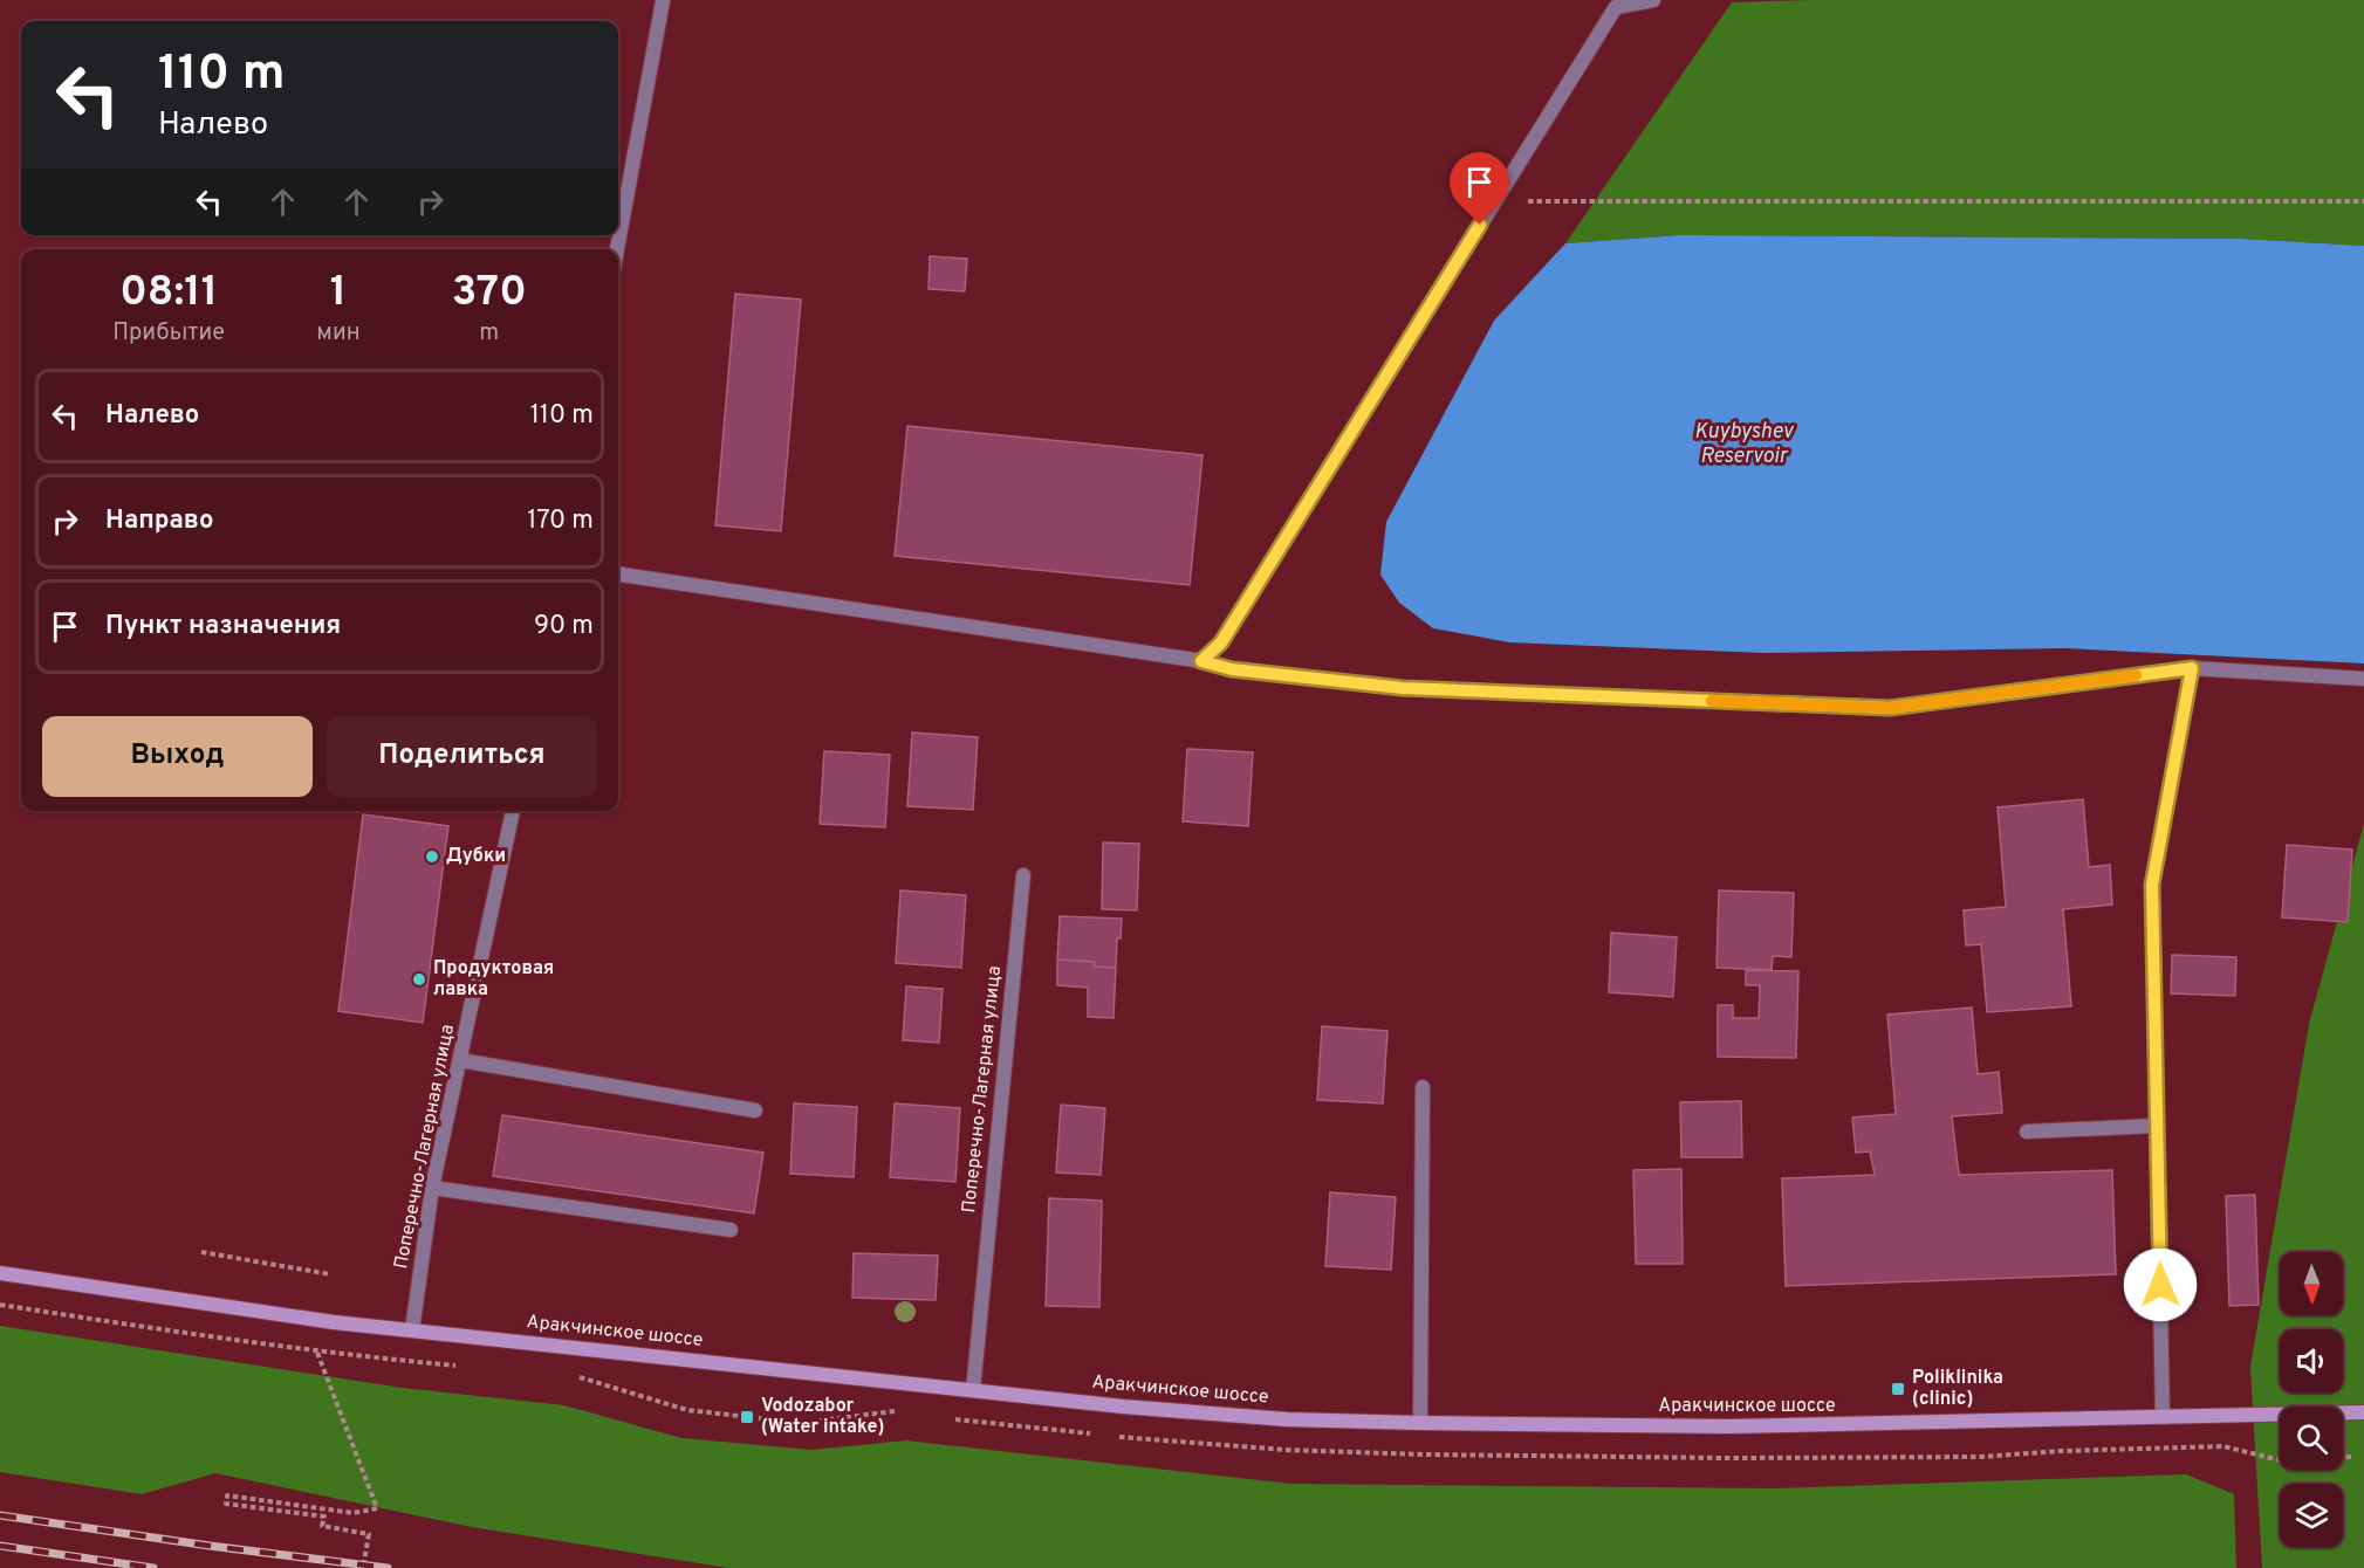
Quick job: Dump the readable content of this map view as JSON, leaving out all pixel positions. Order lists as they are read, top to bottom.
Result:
{
  "streets": {
    "main road": ["Аракчинское шоссе"],
    "street": ["Поперечно-Лагерная улица"]
  },
  "crossings": [
    ["Поперечно-Лагерная улица", "Аракчинское шоссе"]
  ],
  "water": ["Kuybyshev Reservoir"],
  "places": {
    "other": ["Дубки", "Продуктовая лавка"],
    "transit": ["Poliklinika (clinic)", "Vodozabor (Water intake)"]
  },
  "north": "bottom",
  "page": {
    "turn": ["110 m", "Налево"],
    "eta": [
      "08:11",
      "Прибытие",
      "1",
      "мин",
      "370",
      "m"
    ],
    "list": [
      {
        "name": "Налево",
        "value": "110 m"
      },
      {
        "name": "Направо",
        "value": "170 m"
      },
      {
        "name": "Пункт назначения",
        "value": "90 m"
      }
    ],
    "buttons": ["Выход", "Поделиться"]
  }
}
